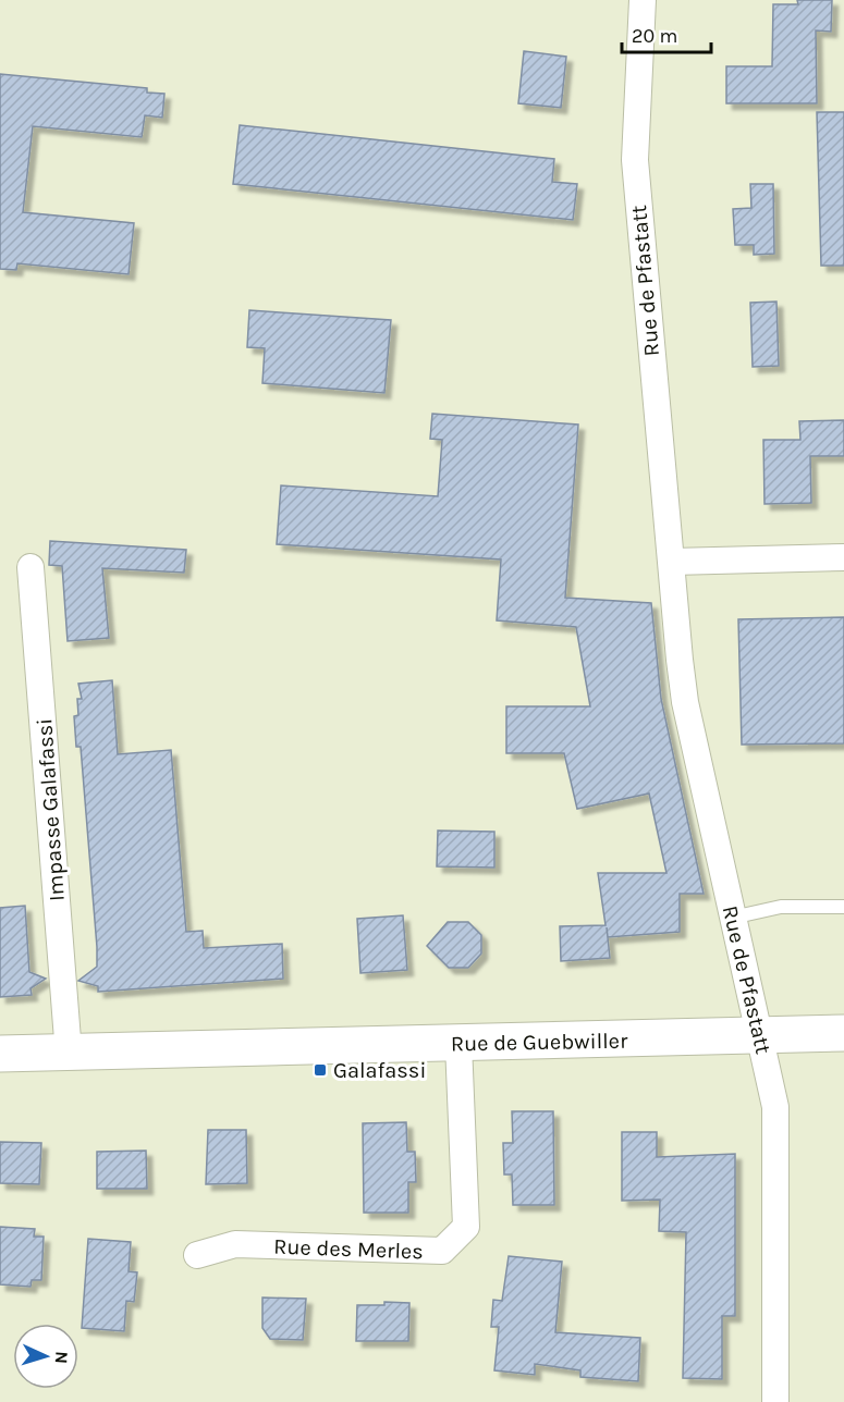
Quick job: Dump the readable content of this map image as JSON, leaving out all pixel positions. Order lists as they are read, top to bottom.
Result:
{
  "streets": {
    "main road": ["Rue de Guebwiller"],
    "street": ["Rue de Pfastatt", "Impasse Galafassi", "Rue des Merles"]
  },
  "crossings": [
    ["Rue de Pfastatt", "Rue de Guebwiller"],
    ["Impasse Galafassi", "Rue de Guebwiller"],
    ["Rue de Guebwiller", "Rue des Merles"]
  ],
  "places": {
    "transit": ["Galafassi"]
  },
  "scale_bar": "20 m",
  "north": "right"
}
